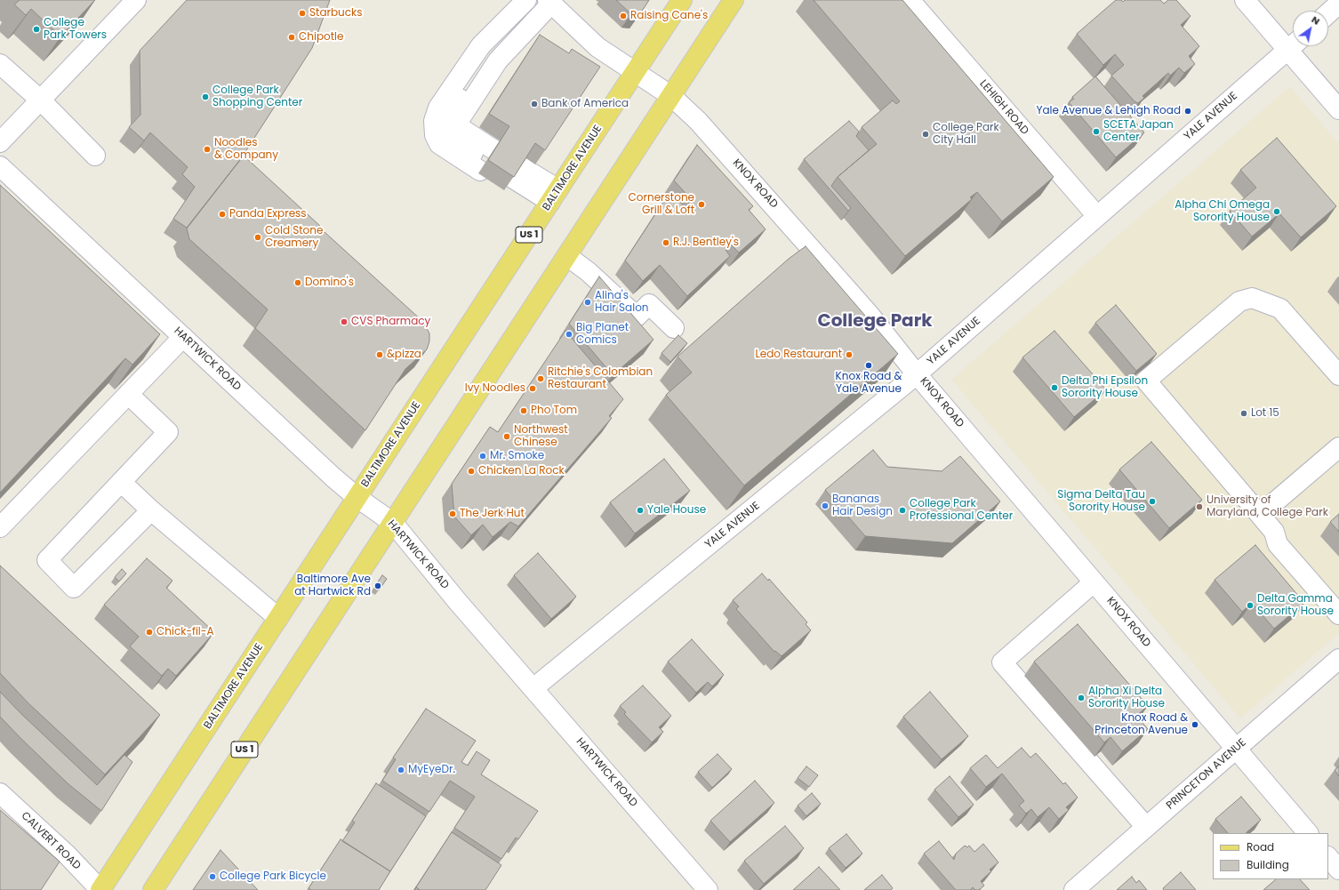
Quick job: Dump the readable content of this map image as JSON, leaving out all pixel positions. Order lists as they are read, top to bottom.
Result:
{
  "streets": {
    "main road": ["BALTIMORE AVENUE", "US 1"],
    "street": [
      "LEHIGH ROAD",
      "YALE AVENUE",
      "KNOX ROAD",
      "HARTWICK ROAD",
      "PRINCETON AVENUE",
      "CALVERT ROAD"
    ]
  },
  "crossings": [
    ["LEHIGH ROAD", "YALE AVENUE"],
    ["YALE AVENUE", "KNOX ROAD"],
    ["YALE AVENUE", "HARTWICK ROAD"],
    ["BALTIMORE AVENUE", "KNOX ROAD"],
    ["BALTIMORE AVENUE", "HARTWICK ROAD"],
    ["BALTIMORE AVENUE", "CALVERT ROAD"],
    ["KNOX ROAD", "US 1"],
    ["KNOX ROAD", "PRINCETON AVENUE"],
    ["US 1", "HARTWICK ROAD"]
  ],
  "districts": ["College Park"],
  "places": [
    "Starbucks",
    "Raising Cane's",
    "College Park Towers",
    "Chipotle",
    "College Park Shopping Center",
    "Bank of America",
    "Yale Avenue & Lehigh Road",
    "SCETA Japan Center",
    "College Park City Hall",
    "Noodles & Company",
    "Cornerstone Grill & Loft",
    "Alpha Chi Omega Sorority House",
    "Panda Express",
    "Cold Stone Creamery",
    "R.J. Bentley's",
    "Domino's",
    "Alina's Hair Salon",
    "CVS Pharmacy",
    "Big Planet Comics",
    "&pizza",
    "Ledo Restaurant",
    "Knox Road & Yale Avenue",
    "Ritchie's Colombian Restaurant",
    "Delta Phi Epsilon Sorority House",
    "Ivy Noodles",
    "Pho Tom",
    "Lot 15",
    "Northwest Chinese",
    "Mr. Smoke",
    "Chicken La Rock",
    "Sigma Delta Tau Sorority House",
    "Bananas Hair Design",
    "University of Maryland, College Park",
    "Yale House",
    "College Park Professional Center",
    "The Jerk Hut",
    "Baltimore Ave at Hartwick Rd",
    "Delta Gamma Sorority House",
    "Chick-fil-A",
    "Alpha Xi Delta Sorority House",
    "Knox Road & Princeton Avenue",
    "MyEyeDr.",
    "College Park Bicycle"
  ],
  "legend": ["Road", "Building"],
  "north": "top right"
}
